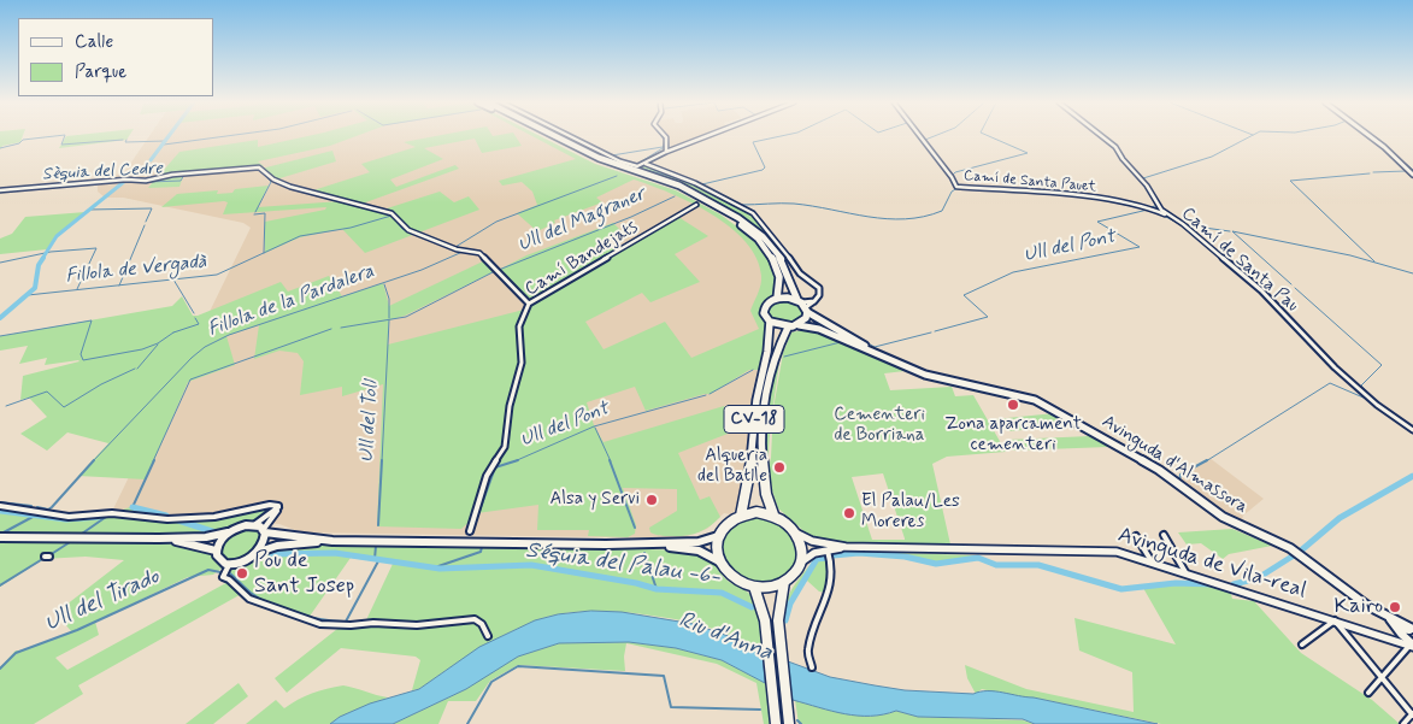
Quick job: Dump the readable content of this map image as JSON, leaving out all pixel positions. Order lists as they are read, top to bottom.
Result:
{
  "streets": {
    "main road": ["CV-18", "Avinguda d'Almassora", "Avinguda de Vila-real"],
    "street": ["Camí de Santa Pauet", "Camí Bandejats", "Camí de Santa Pau"]
  },
  "crossings": [
    ["Camí de Santa Pauet", "Camí de Santa Pau"],
    ["CV-18", "Avinguda d'Almassora"],
    ["CV-18", "Avinguda de Vila-real"],
    ["Avinguda d'Almassora", "Avinguda de Vila-real"]
  ],
  "water": [
    "Sèquia del Cedre",
    "Ull del Magraner",
    "Ull del Pont",
    "Fillola de Vergadà",
    "Fillola de la Pardalera",
    "Ull del Toll",
    "Séquia del Palau -6-",
    "Ull del Tirado",
    "Riu d'Anna"
  ],
  "parks": ["Cementeri de Borriana"],
  "places": [
    "Zona aparcament cementeri",
    "Alqueria del Batlle",
    "Alsa y Servi",
    "El Palau/Les Moreres",
    "Pou de Sant Josep",
    "Kairo"
  ],
  "legend": ["Calle", "Parque"]
}
